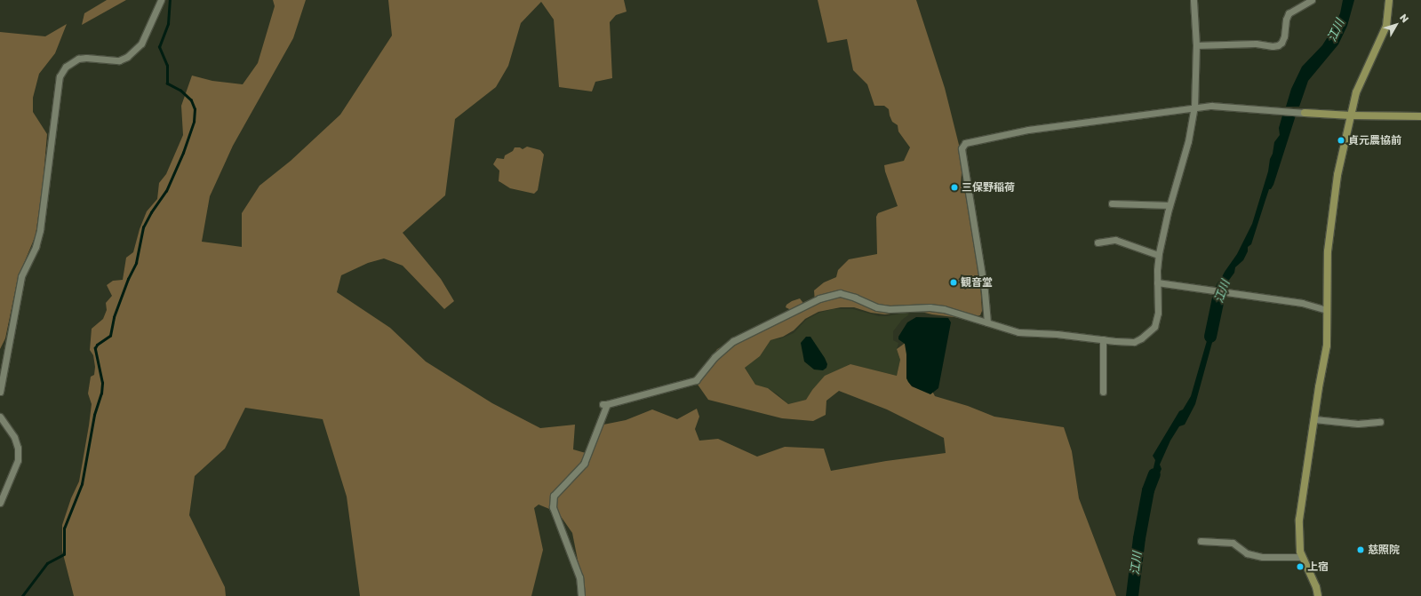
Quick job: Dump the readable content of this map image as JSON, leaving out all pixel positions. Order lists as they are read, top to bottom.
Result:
{
  "water": ["江川"],
  "places": [
    "貞元農協前",
    "三保野稲荷",
    "観音堂",
    "慈照院",
    "上宿"
  ],
  "north": "top right"
}
